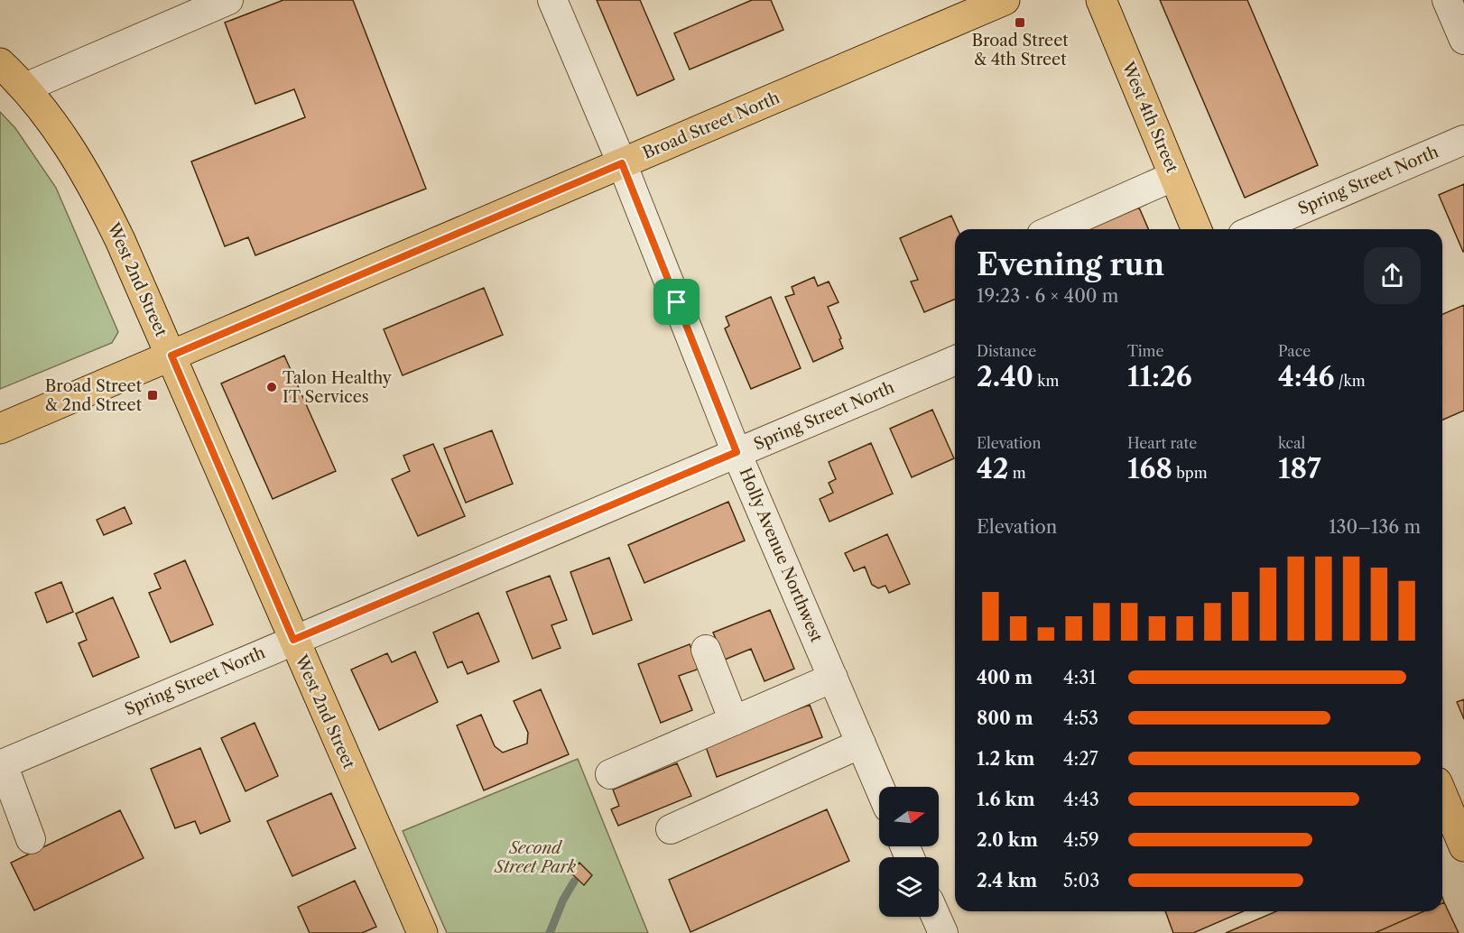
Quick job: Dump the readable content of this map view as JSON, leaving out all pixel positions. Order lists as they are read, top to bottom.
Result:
{
  "streets": {
    "main road": ["West 4th Street", "Broad Street North", "West 2nd Street"],
    "street": ["Spring Street North", "Holly Avenue Northwest"]
  },
  "crossings": [
    ["Broad Street North", "West 2nd Street"],
    ["Broad Street North", "Holly Avenue Northwest"],
    ["Spring Street North", "West 2nd Street"],
    ["Spring Street North", "Holly Avenue Northwest"]
  ],
  "parks": ["Second Street Park"],
  "places": {
    "transit": ["Broad Street & 4th Street", "Broad Street & 2nd Street"],
    "other": ["Talon Healthy IT Services"]
  },
  "north": "right",
  "page": {
    "heading": ["Evening run", "19:23 · 6 × 400 m"],
    "stats": [
      ["Distance", "2.40 km"],
      ["Time", "11:26"],
      ["Pace", "4:46 /km"],
      ["Elevation", "42 m"],
      ["Heart rate", "168 bpm"],
      ["kcal", "187"]
    ],
    "chart": ["Elevation", "130–136 m"],
    "list": [
      {
        "name": "400 m",
        "note": "4:31"
      },
      {
        "name": "800 m",
        "note": "4:53"
      },
      {
        "name": "1.2 km",
        "note": "4:27"
      },
      {
        "name": "1.6 km",
        "note": "4:43"
      },
      {
        "name": "2.0 km",
        "note": "4:59"
      },
      {
        "name": "2.4 km",
        "note": "5:03"
      }
    ]
  }
}
